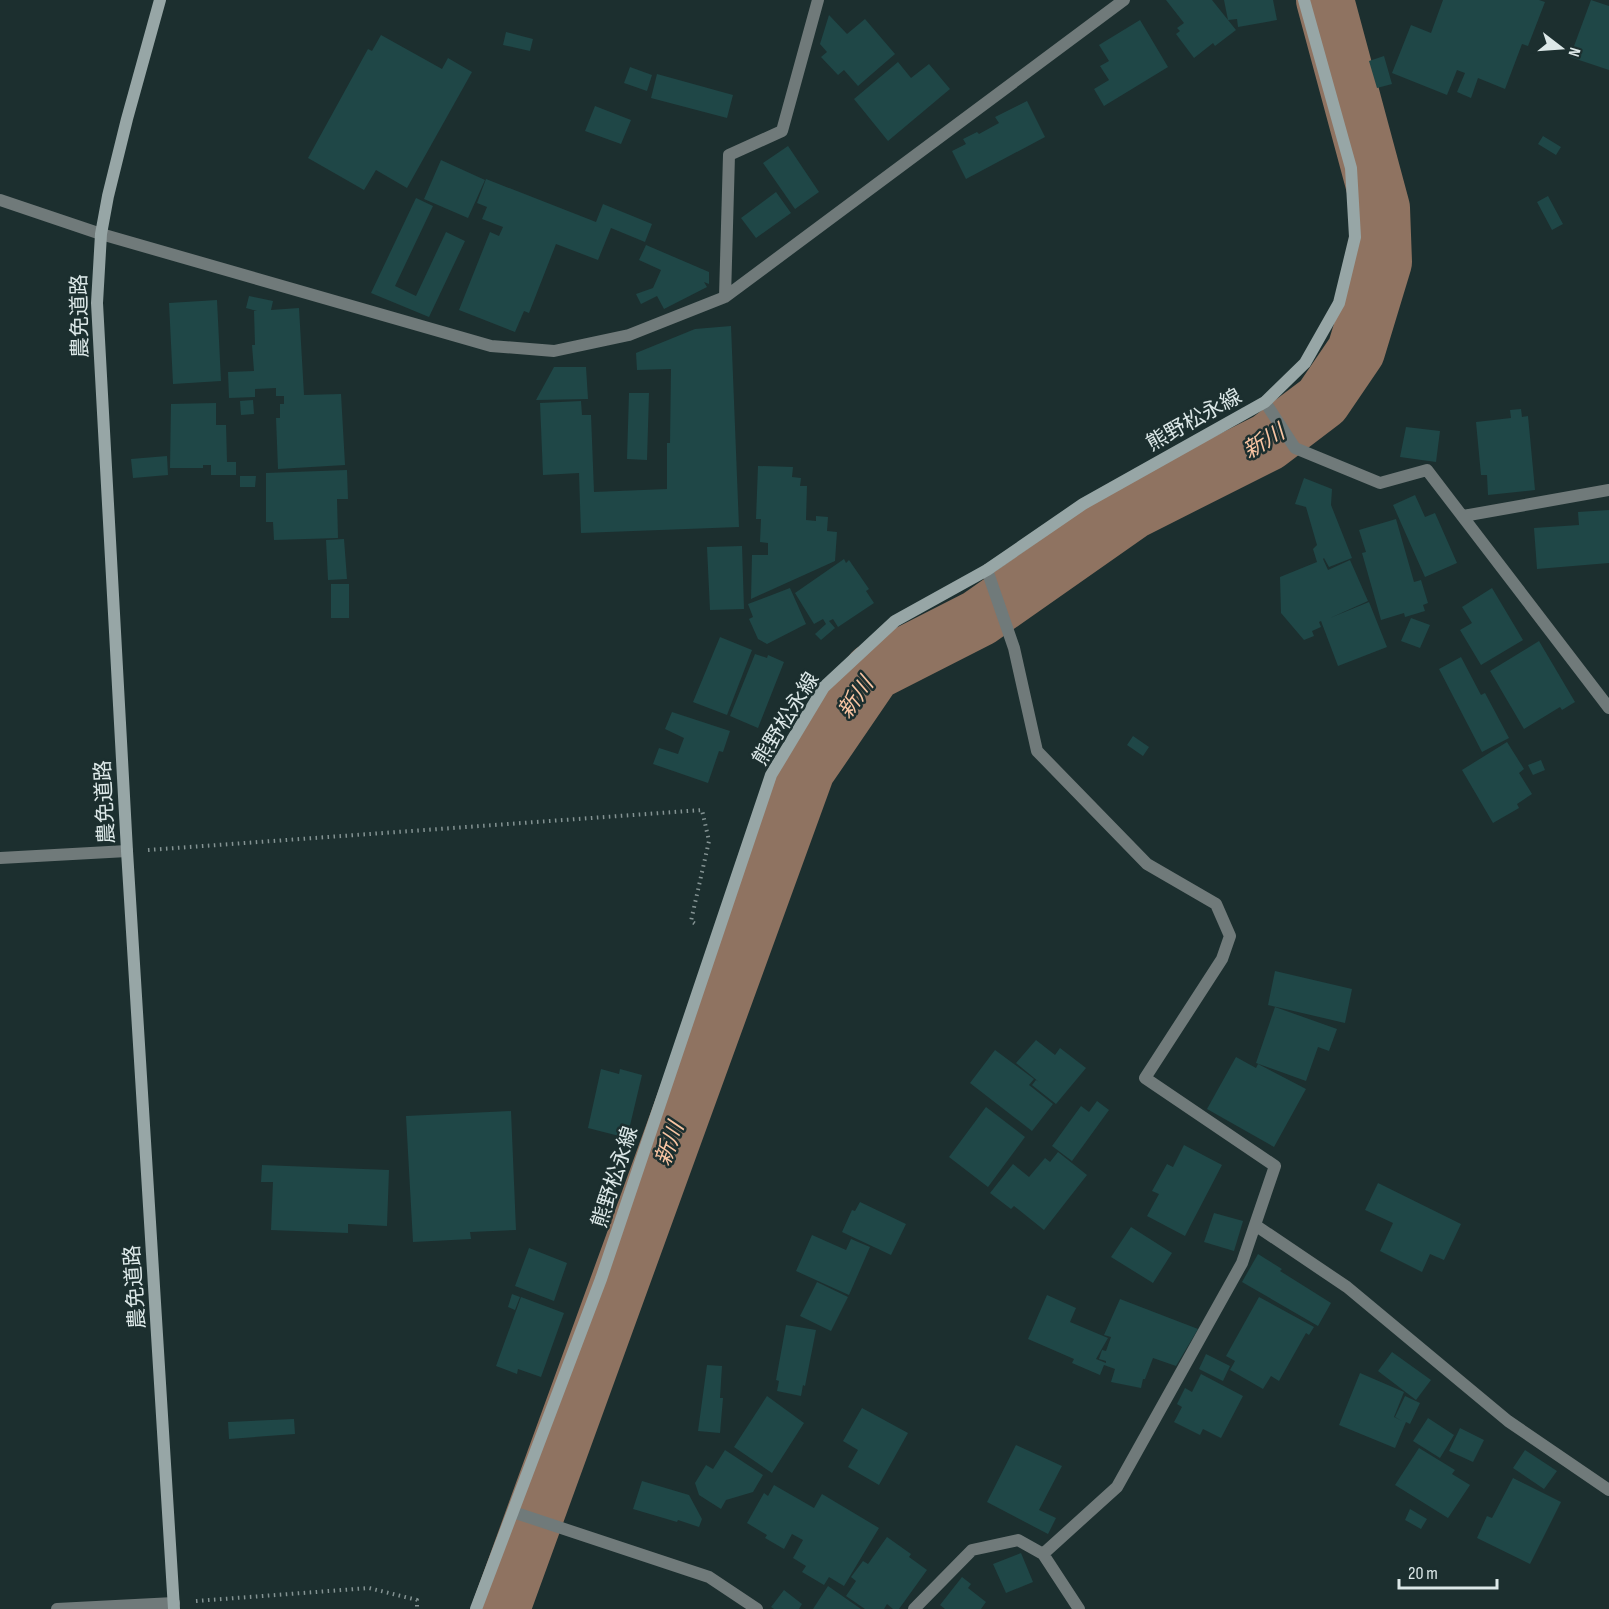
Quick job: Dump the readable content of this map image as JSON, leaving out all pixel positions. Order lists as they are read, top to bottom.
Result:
{
  "streets": {
    "main road": ["農免道路", "熊野松永線"]
  },
  "water": ["新川"],
  "scale_bar": "20 m",
  "north": "right"
}
